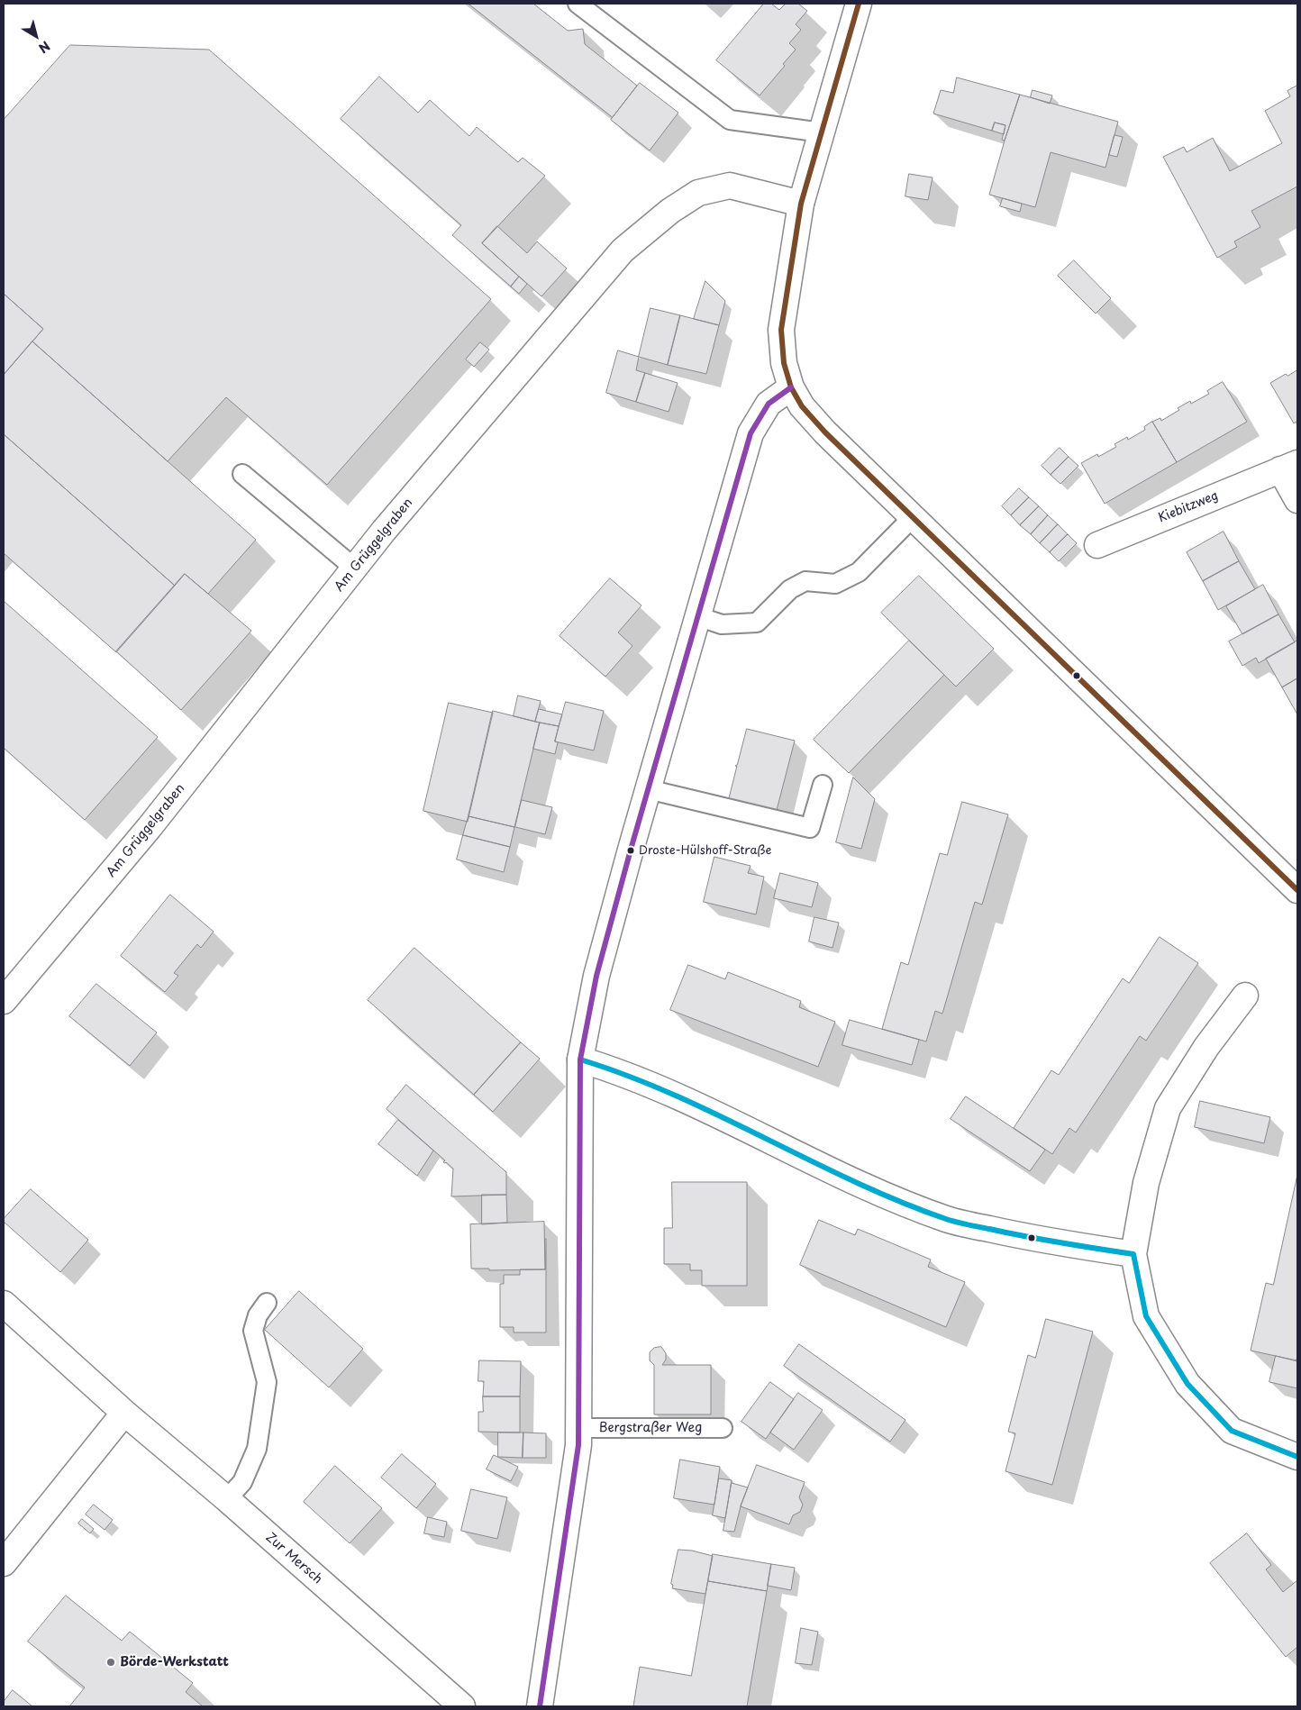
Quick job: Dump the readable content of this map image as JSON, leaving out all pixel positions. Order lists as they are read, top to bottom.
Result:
{
  "streets": {
    "street": ["Kiebitzweg", "Am Grüggelgraben", "Zur Mersch"],
    "lane": ["Bergstraßer Weg"]
  },
  "places": ["Droste-Hülshoff-Straße", "Börde-Werkstatt"],
  "north": "bottom right"
}
